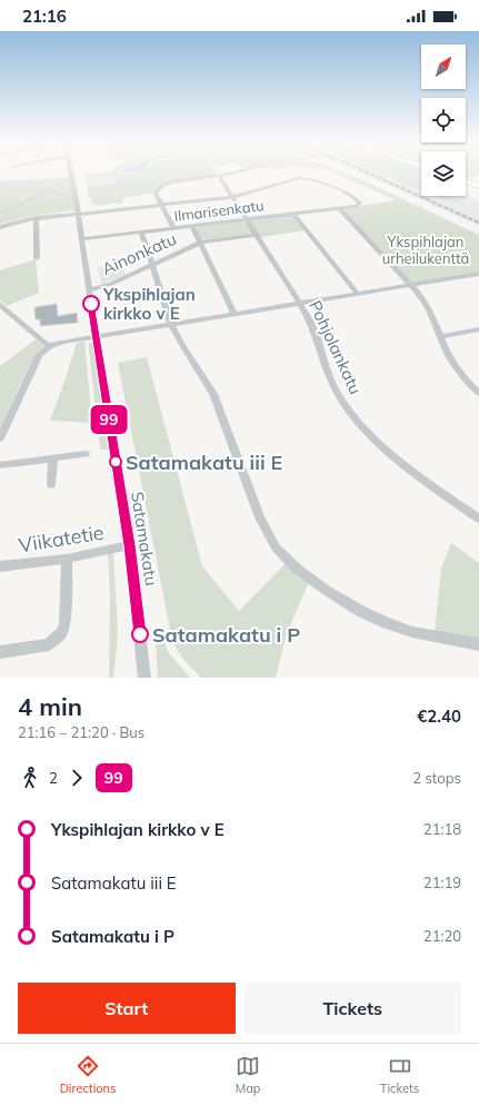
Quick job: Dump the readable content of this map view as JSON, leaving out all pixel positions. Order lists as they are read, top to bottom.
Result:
{
  "streets": {
    "street": [
      "Ilmarisenkatu",
      "Ainonkatu",
      "Pohjolankatu",
      "Viikatetie",
      "Satamakatu"
    ]
  },
  "crossings": [
    ["Ilmarisenkatu", "Pohjolankatu"],
    ["Ilmarisenkatu", "Satamakatu"],
    ["Ainonkatu", "Pohjolankatu"],
    ["Ainonkatu", "Satamakatu"],
    ["Viikatetie", "Satamakatu"]
  ],
  "parks": ["Ykspihlajan urheilukenttä"],
  "places": ["Ykspihlajan kirkko v E", "Satamakatu iii E", "Satamakatu i P"],
  "lines": ["bus line 99"],
  "north": "top right",
  "page": {
    "status": "21:16",
    "on_map": "99",
    "heading": ["4 min", "21:16 – 21:20 · Bus", "€2.40"],
    "legs": ["2", "99", "2 stops"],
    "list": [
      {
        "name": "Ykspihlajan kirkko v E",
        "value": "21:18"
      },
      {
        "name": "Satamakatu iii E",
        "value": "21:19"
      },
      {
        "name": "Satamakatu i P",
        "value": "21:20"
      }
    ],
    "buttons": ["Start", "Tickets"],
    "tabs": ["Directions", "Map", "Tickets"]
  }
}
